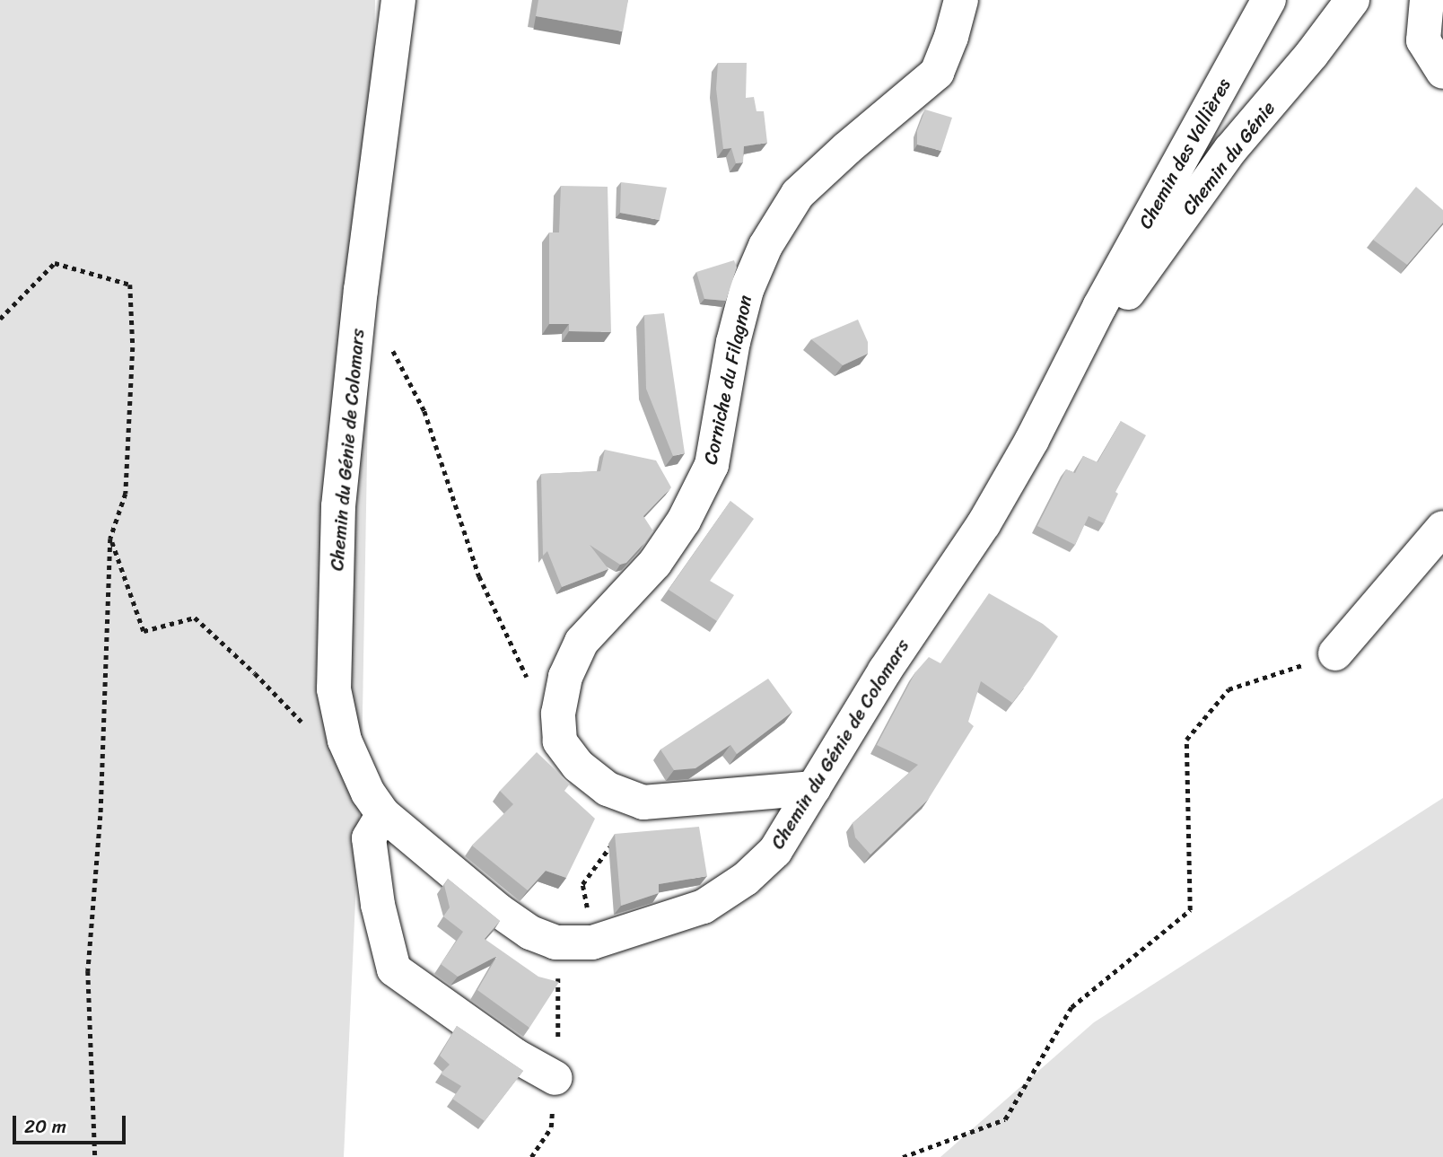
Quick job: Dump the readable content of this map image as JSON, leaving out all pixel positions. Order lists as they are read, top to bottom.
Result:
{
  "streets": {
    "street": [
      "Chemin des Vallières",
      "Chemin du Génie",
      "Corniche du Filagnon",
      "Chemin du Génie de Colomars"
    ]
  },
  "crossings": [
    ["Chemin des Vallières", "Chemin du Génie"],
    ["Chemin des Vallières", "Chemin du Génie de Colomars"],
    ["Chemin du Génie", "Chemin du Génie de Colomars"],
    ["Corniche du Filagnon", "Chemin du Génie de Colomars"]
  ],
  "scale_bar": "20 m"
}
